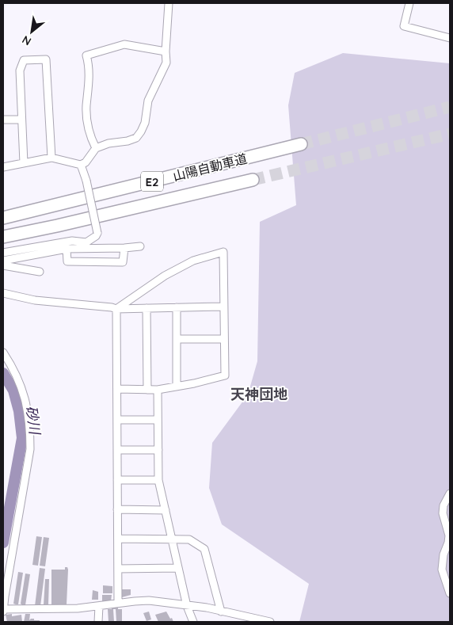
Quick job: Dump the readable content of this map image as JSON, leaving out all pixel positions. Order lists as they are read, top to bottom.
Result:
{
  "streets": {
    "highway": ["山陽自動車道", "E2"]
  },
  "districts": ["天神団地"],
  "water": ["砂川"],
  "north": "bottom left"
}
